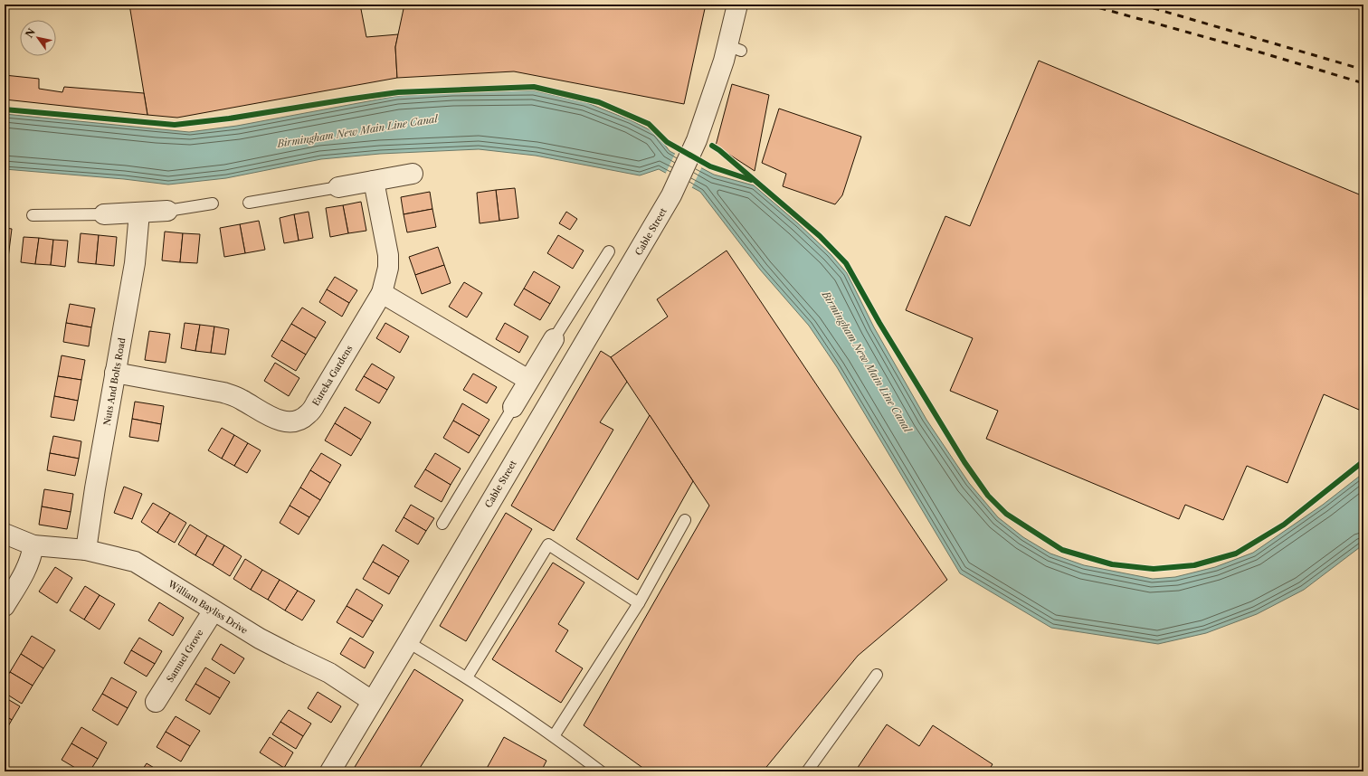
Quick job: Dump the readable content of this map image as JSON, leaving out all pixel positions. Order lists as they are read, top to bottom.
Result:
{
  "streets": {
    "street": [
      "Cable Street",
      "Eureka Gardens",
      "Nuts And Bolts Road",
      "William Bayliss Drive",
      "Samuel Grove"
    ]
  },
  "crossings": [
    ["Cable Street", "William Bayliss Drive"],
    ["Eureka Gardens", "Nuts And Bolts Road"],
    ["Nuts And Bolts Road", "William Bayliss Drive"],
    ["William Bayliss Drive", "Samuel Grove"]
  ],
  "water": ["Birmingham New Main Line Canal"],
  "north": "top left"
}
